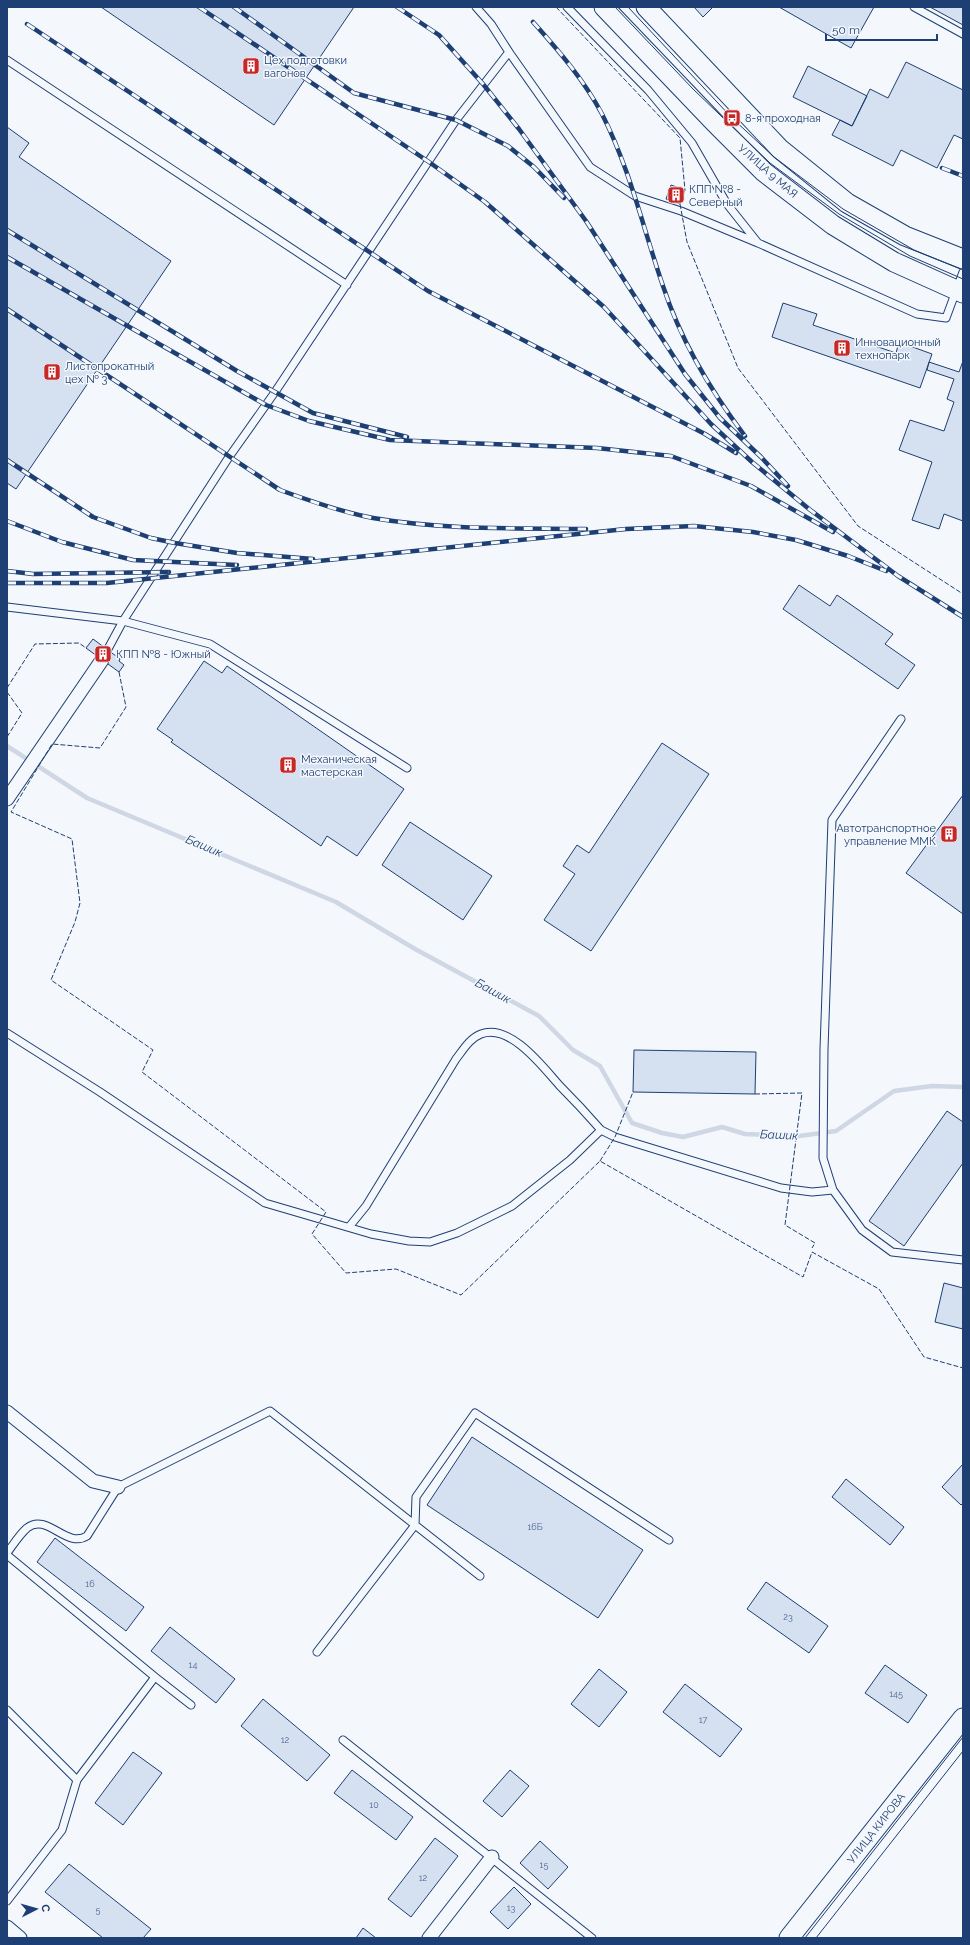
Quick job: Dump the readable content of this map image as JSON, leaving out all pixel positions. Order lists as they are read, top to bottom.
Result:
{
  "streets": {
    "main road": ["УЛИЦА 9 МАЯ", "УЛИЦА КИРОВА"]
  },
  "water": ["Башик"],
  "places": {
    "building": [
      "Цех подготовки вагонов",
      "КПП №8 - Северный",
      "Инновационный технопарк",
      "Листопрокатный цех № 3",
      "КПП №8 - Южный",
      "Механическая мастерская",
      "Автотранспортное управление ММК"
    ],
    "bus stop": ["8-я проходная"]
  },
  "house_numbers": [
    "16Б",
    "16",
    "23",
    "14",
    "145",
    "17",
    "12",
    "10",
    "15",
    "12",
    "13",
    "5"
  ],
  "scale_bar": "50 m",
  "north": "right"
}
